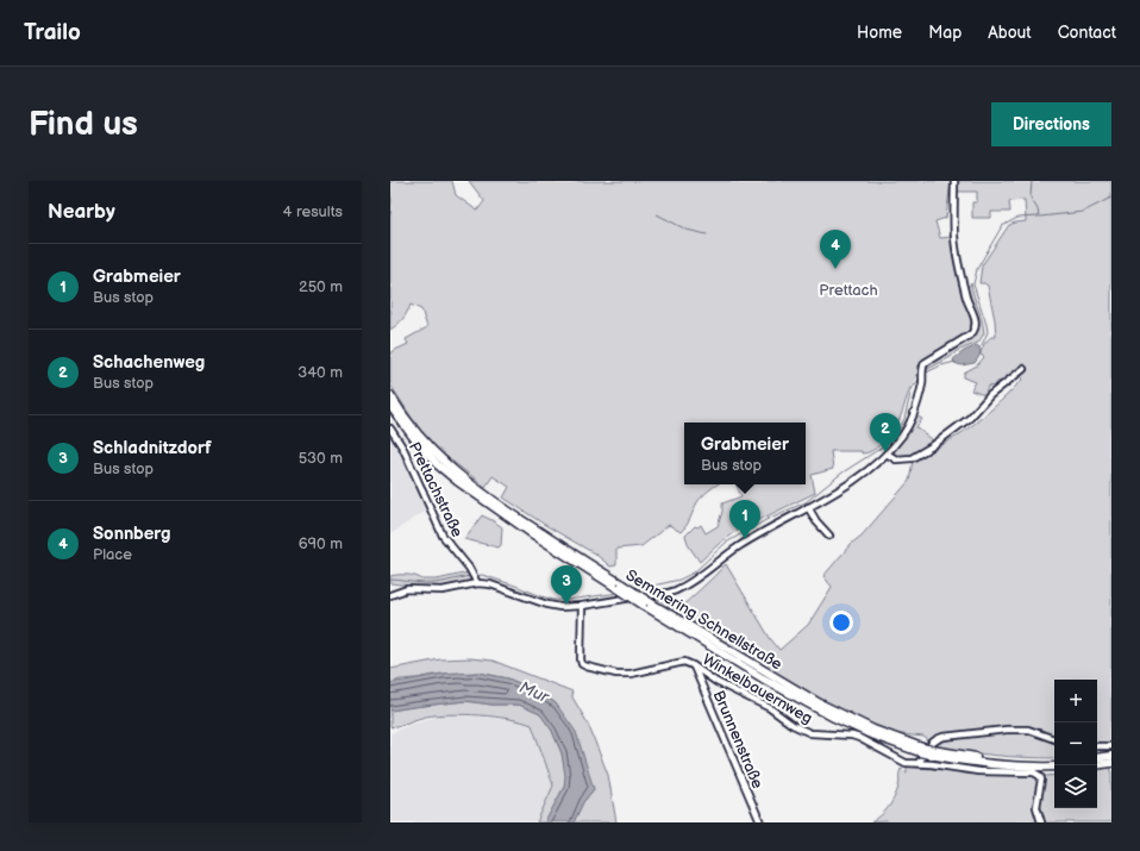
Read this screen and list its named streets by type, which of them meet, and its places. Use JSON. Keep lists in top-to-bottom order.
{
  "streets": {
    "highway": ["Semmering Schnellstraße"],
    "street": ["Prettachstraße", "Winkelbauernweg", "Brunnenstraße"]
  },
  "crossings": [
    ["Winkelbauernweg", "Brunnenstraße"]
  ],
  "water": ["Mur"],
  "parks": ["Prettach"],
  "page": {
    "header": "Trailo",
    "nav": [
      "Home",
      "Map",
      "About",
      "Contact"
    ],
    "buttons": "Directions",
    "title": "Find us",
    "heading": ["Nearby", "4 results"],
    "pins": [
      "4",
      "2",
      "1",
      "3"
    ],
    "list": [
      {
        "mark": "1",
        "name": "Grabmeier",
        "note": "Bus stop",
        "value": "250 m"
      },
      {
        "mark": "2",
        "name": "Schachenweg",
        "note": "Bus stop",
        "value": "340 m"
      },
      {
        "mark": "3",
        "name": "Schladnitzdorf",
        "note": "Bus stop",
        "value": "530 m"
      },
      {
        "mark": "4",
        "name": "Sonnberg",
        "note": "Place",
        "value": "690 m"
      }
    ],
    "popup": ["Grabmeier", "Bus stop"],
    "map_buttons": ["+", "−"]
  }
}
